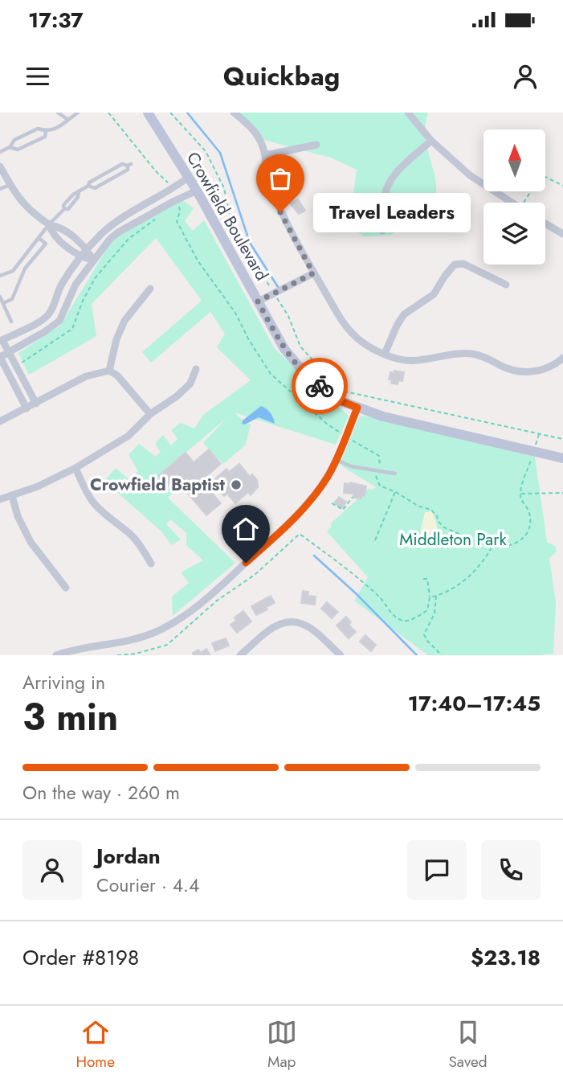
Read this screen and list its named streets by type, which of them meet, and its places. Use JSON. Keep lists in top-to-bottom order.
{
  "streets": {
    "main road": ["Crowfield Boulevard"]
  },
  "parks": ["Middleton Park"],
  "places": ["Travel Leaders", "Crowfield Baptist"],
  "north": "top",
  "page": {
    "status": "17:37",
    "header": "Quickbag",
    "bubble": "Travel Leaders",
    "heading": ["3 min", "Arriving in", "17:40–17:45"],
    "panel": [
      "Jordan",
      "Courier · 4.4",
      "Order #8198",
      "$23.18"
    ],
    "bar": "On the way · 260 m",
    "tabs": ["Home", "Map", "Saved"]
  }
}
